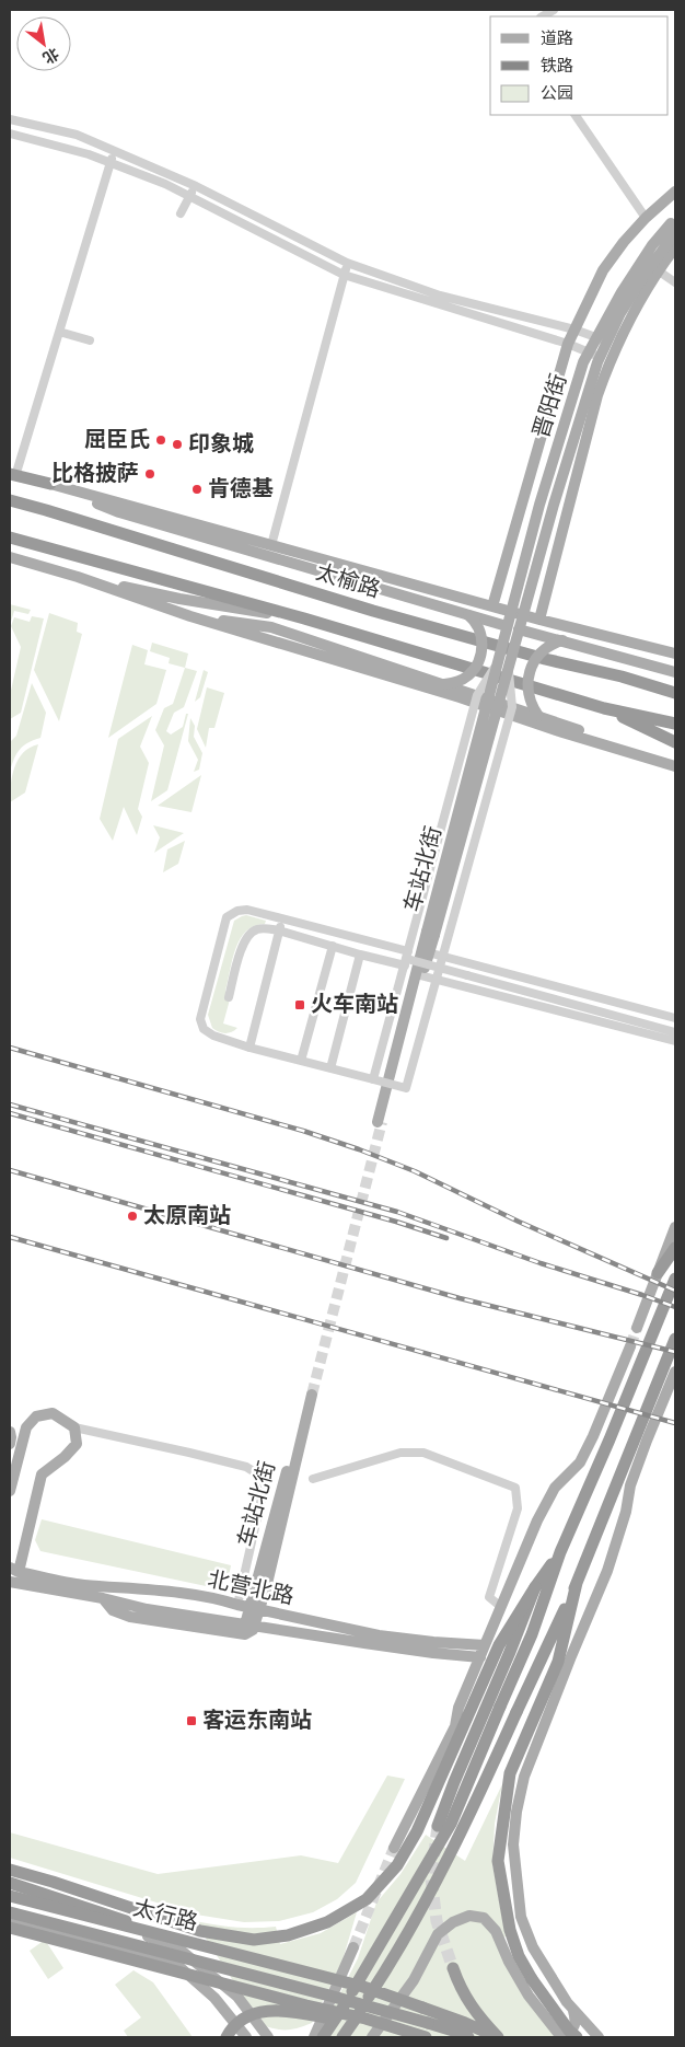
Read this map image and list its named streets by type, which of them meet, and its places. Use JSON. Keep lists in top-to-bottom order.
{
  "streets": {
    "highway": ["太榆路", "太行路"],
    "main road": ["晋阳街", "车站北街", "北营北路"]
  },
  "crossings": [
    ["晋阳街", "车站北街"],
    ["车站北街", "北营北路"]
  ],
  "places": {
    "other": [
      "屈臣氏",
      "印象城",
      "比格披萨",
      "肯德基",
      "太原南站"
    ],
    "transit": ["火车南站", "客运东南站"]
  },
  "legend": ["道路", "铁路", "公园"],
  "north": "bottom right"
}
